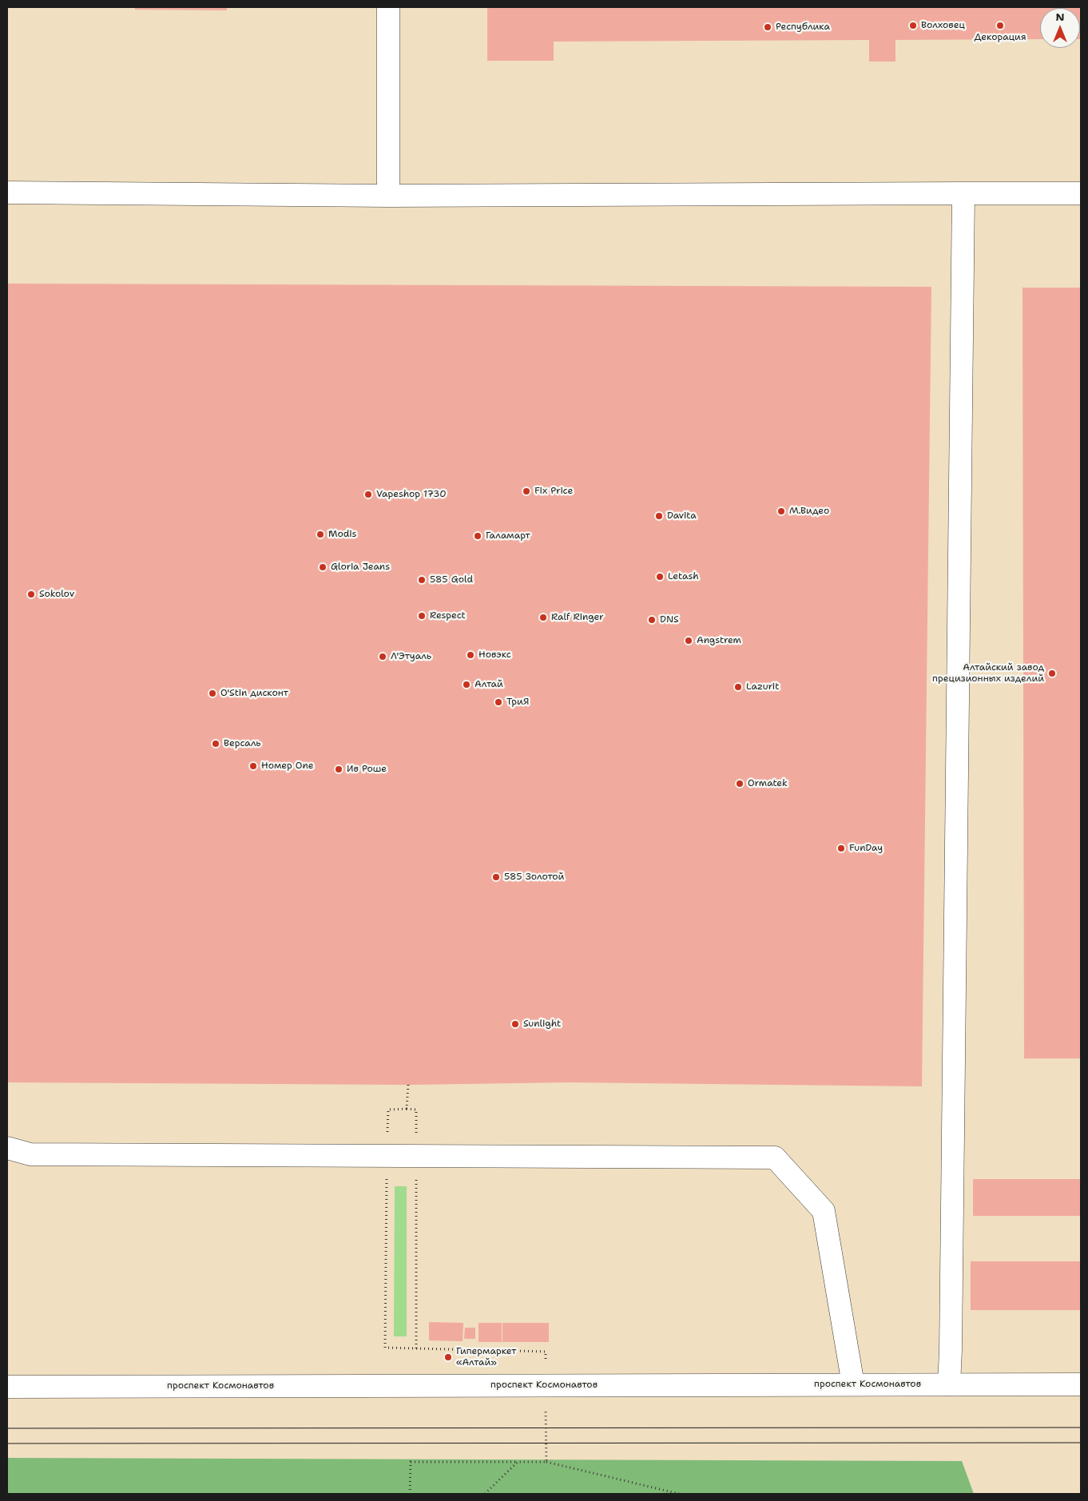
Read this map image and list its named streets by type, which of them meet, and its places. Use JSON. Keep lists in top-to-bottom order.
{
  "streets": {
    "main road": ["проспект Космонавтов"]
  },
  "places": [
    "Волховец",
    "Декорация",
    "Республика",
    "Fix Price",
    "Vapeshop 1730",
    "М.Видео",
    "Davita",
    "Modis",
    "Галамарт",
    "Gloria Jeans",
    "Letash",
    "585 Gold",
    "Sokolov",
    "Respect",
    "Ralf Ringer",
    "DNS",
    "Angstrem",
    "Новэкс",
    "Л'Этуаль",
    "Алтайский завод прецизионных изделий",
    "Алтай",
    "Lazurit",
    "O'Stin дисконт",
    "ТриЯ",
    "Версаль",
    "Номер One",
    "Ив Роше",
    "Ormatek",
    "FunDay",
    "585 Золотой",
    "Sunlight",
    "Гипермаркет «Алтай»"
  ],
  "north": "top"
}
